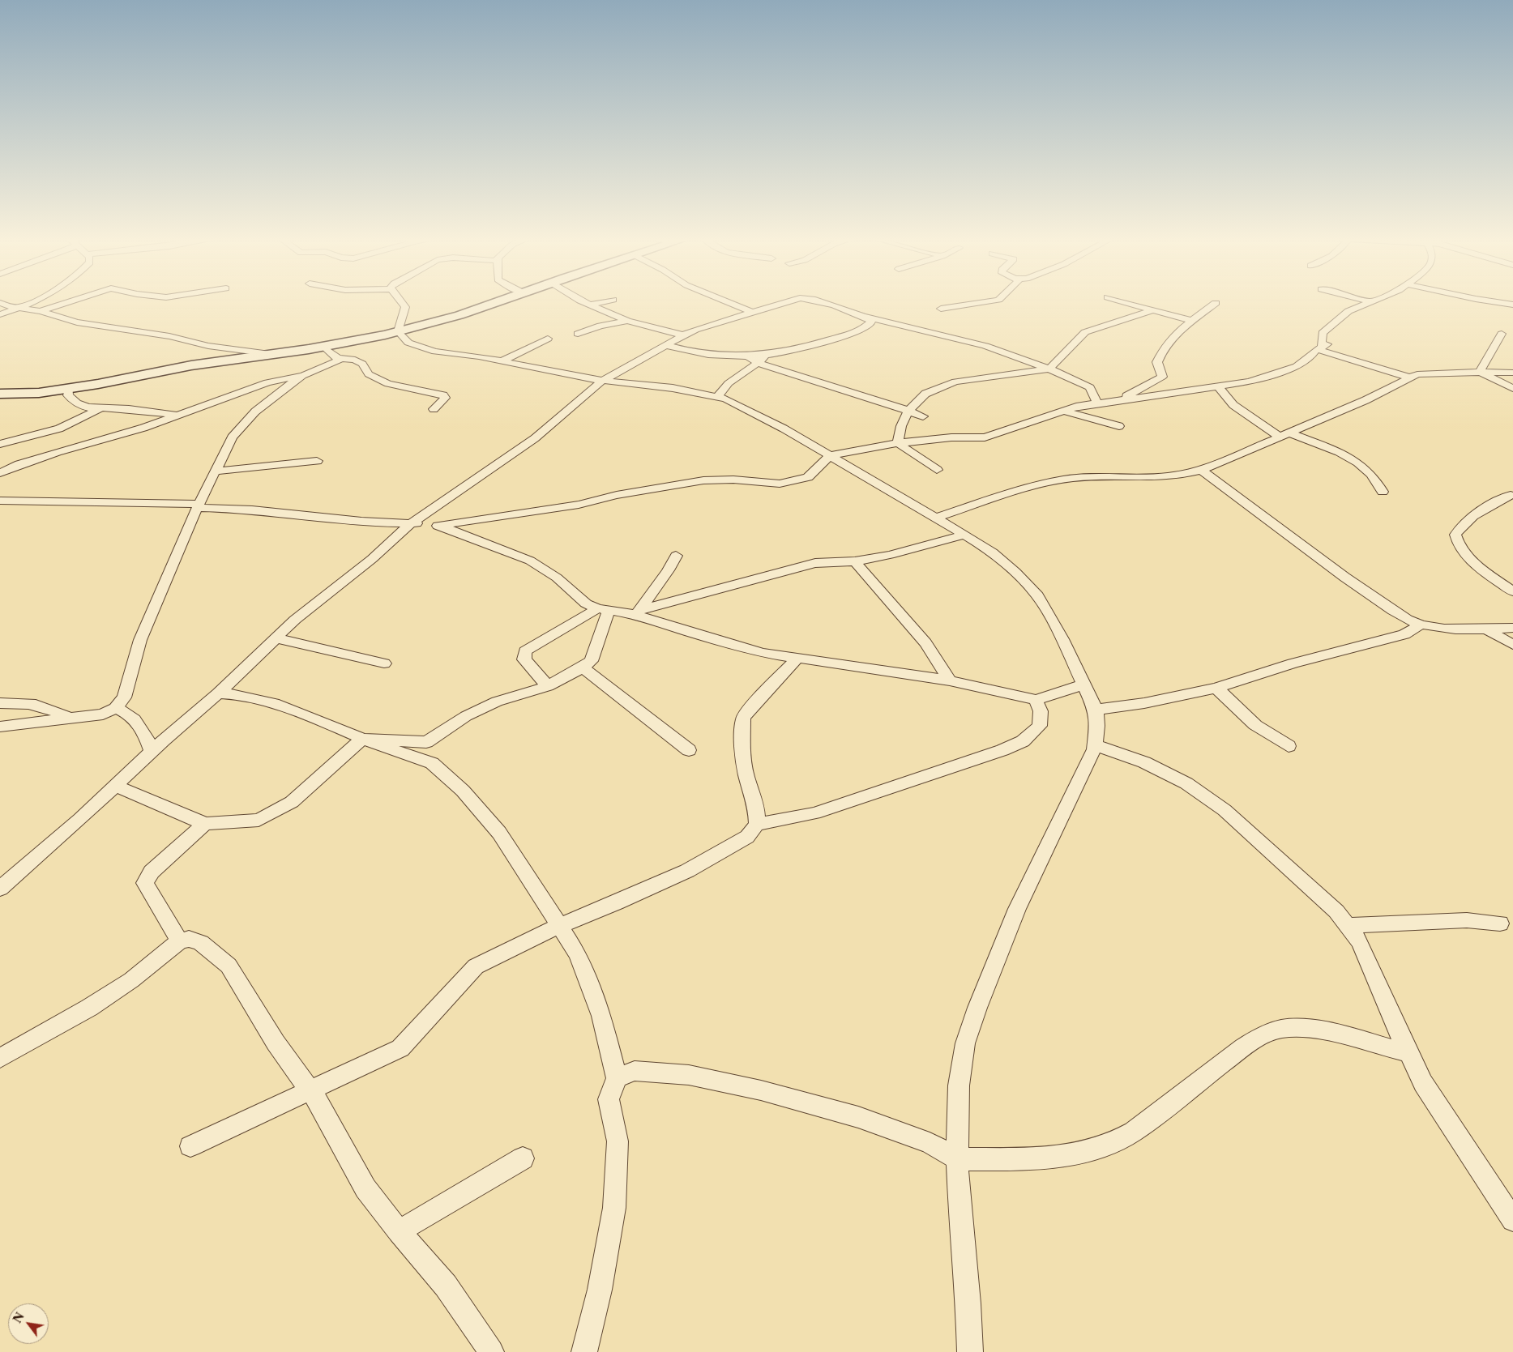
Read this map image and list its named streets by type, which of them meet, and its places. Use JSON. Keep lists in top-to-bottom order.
{
  "north": "top left"
}
